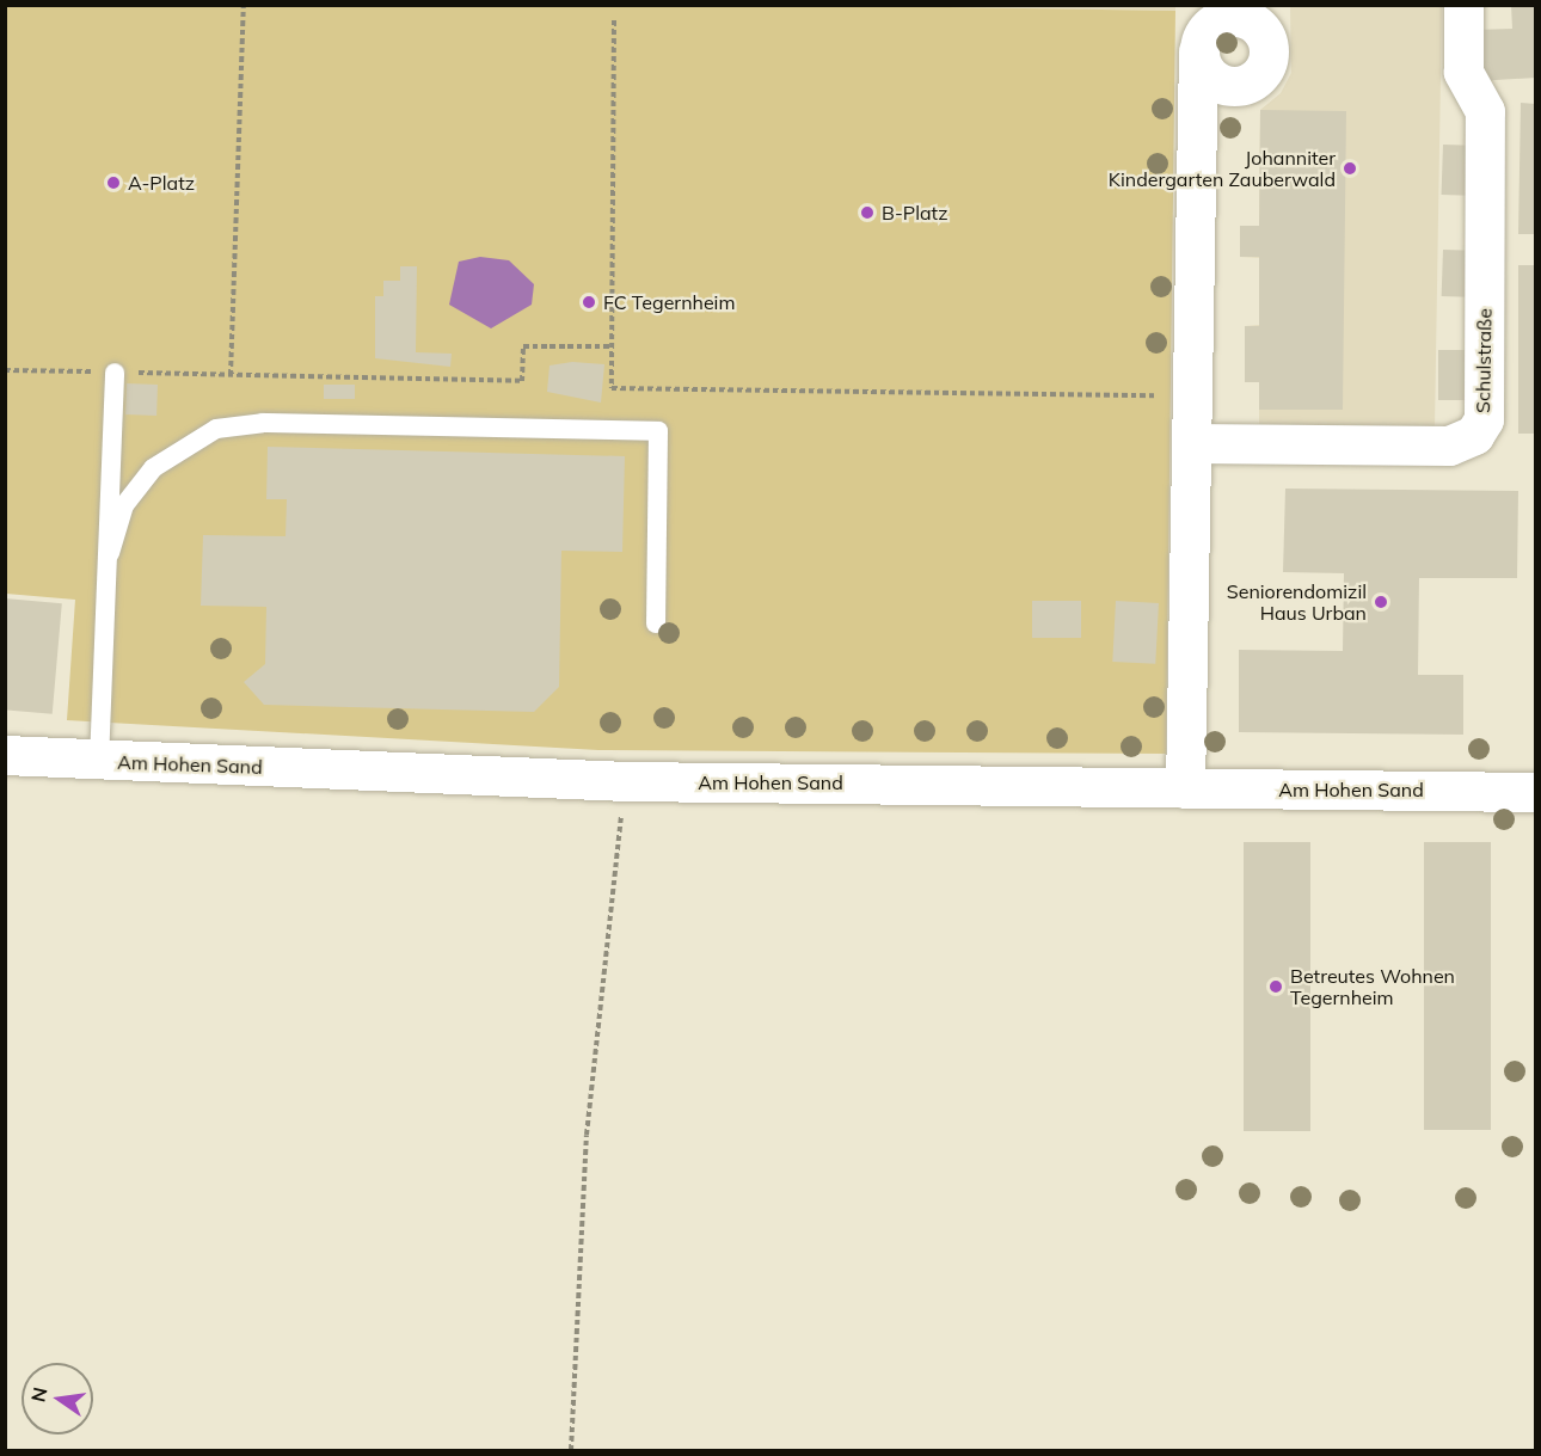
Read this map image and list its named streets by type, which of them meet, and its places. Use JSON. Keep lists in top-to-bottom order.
{
  "streets": {
    "street": ["Schulstraße", "Am Hohen Sand"]
  },
  "places": [
    "Johanniter Kindergarten Zauberwald",
    "A-Platz",
    "B-Platz",
    "FC Tegernheim",
    "Seniorendomizil Haus Urban",
    "Betreutes Wohnen Tegernheim"
  ],
  "north": "left"
}
